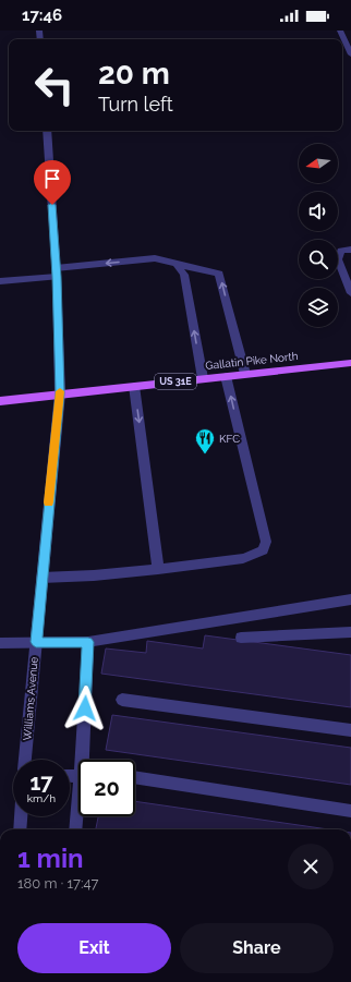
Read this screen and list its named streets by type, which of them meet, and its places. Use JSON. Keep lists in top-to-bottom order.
{
  "streets": {
    "main road": ["Gallatin Pike North", "US 31E"],
    "street": ["Williams Avenue"]
  },
  "crossings": [
    ["Gallatin Pike North", "Williams Avenue"]
  ],
  "places": {
    "restaurant": ["KFC"]
  },
  "north": "left",
  "page": {
    "status": "17:46",
    "turn": ["20 m", "Turn left"],
    "speed": "17 km/h",
    "limit": "20",
    "heading": ["1 min", "180 m · 17:47"],
    "buttons": ["Exit", "Share"]
  }
}
